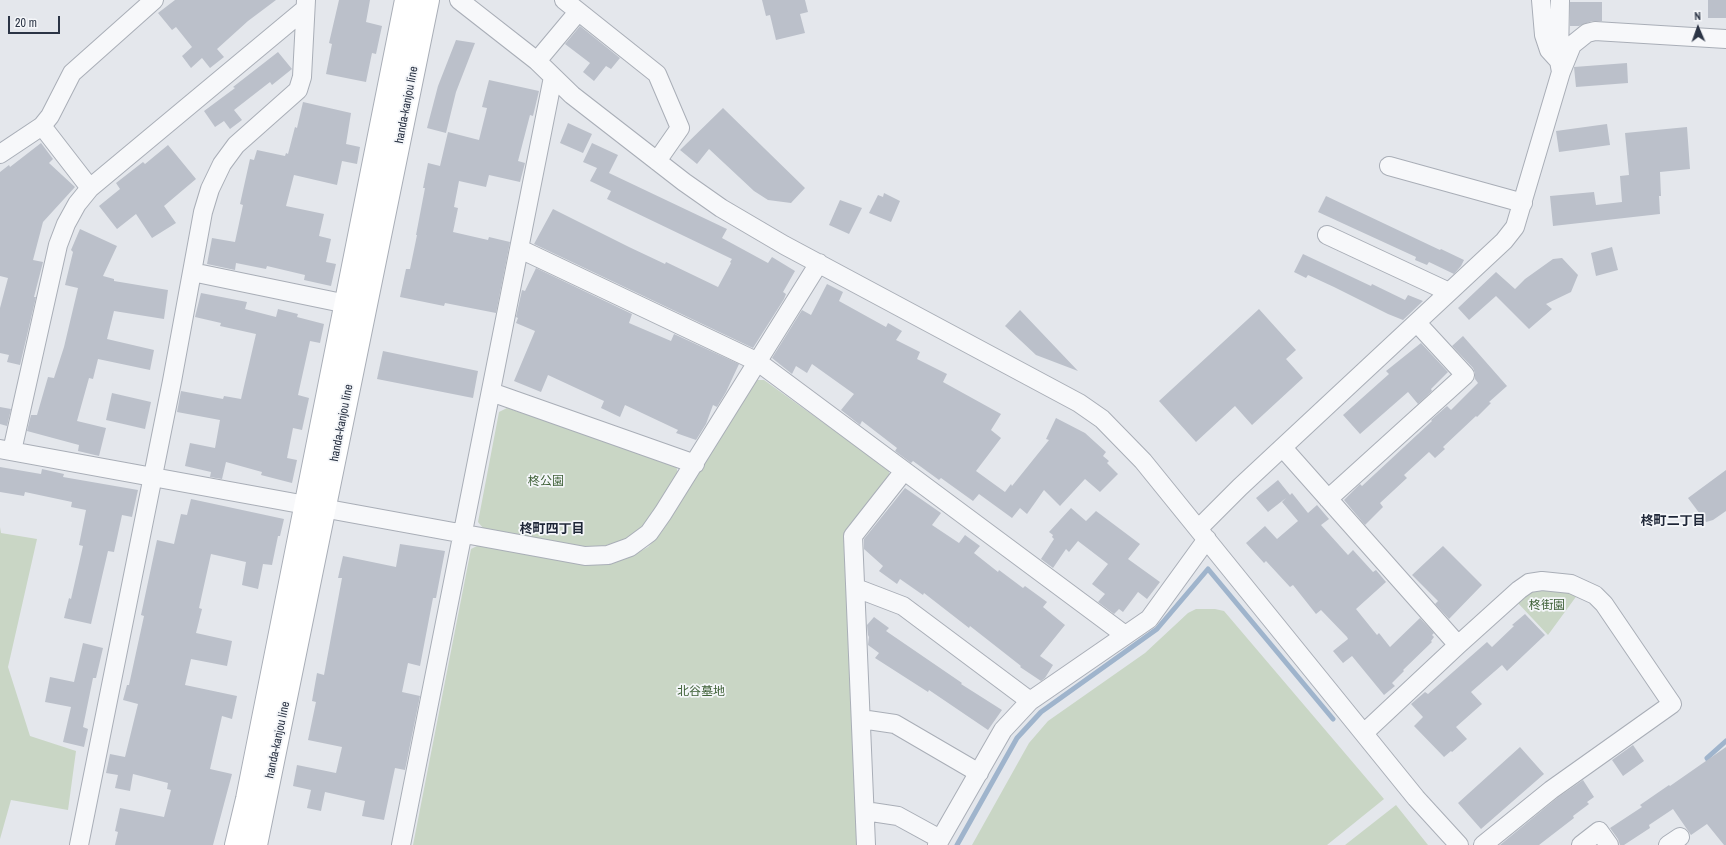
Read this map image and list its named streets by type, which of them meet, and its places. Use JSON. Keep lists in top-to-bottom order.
{
  "streets": {
    "main road": ["handa-kanjou line"]
  },
  "districts": ["柊町二丁目", "柊町四丁目"],
  "parks": ["柊公園", "柊街園", "北谷墓地"],
  "scale_bar": "20 m",
  "north": "top"
}
